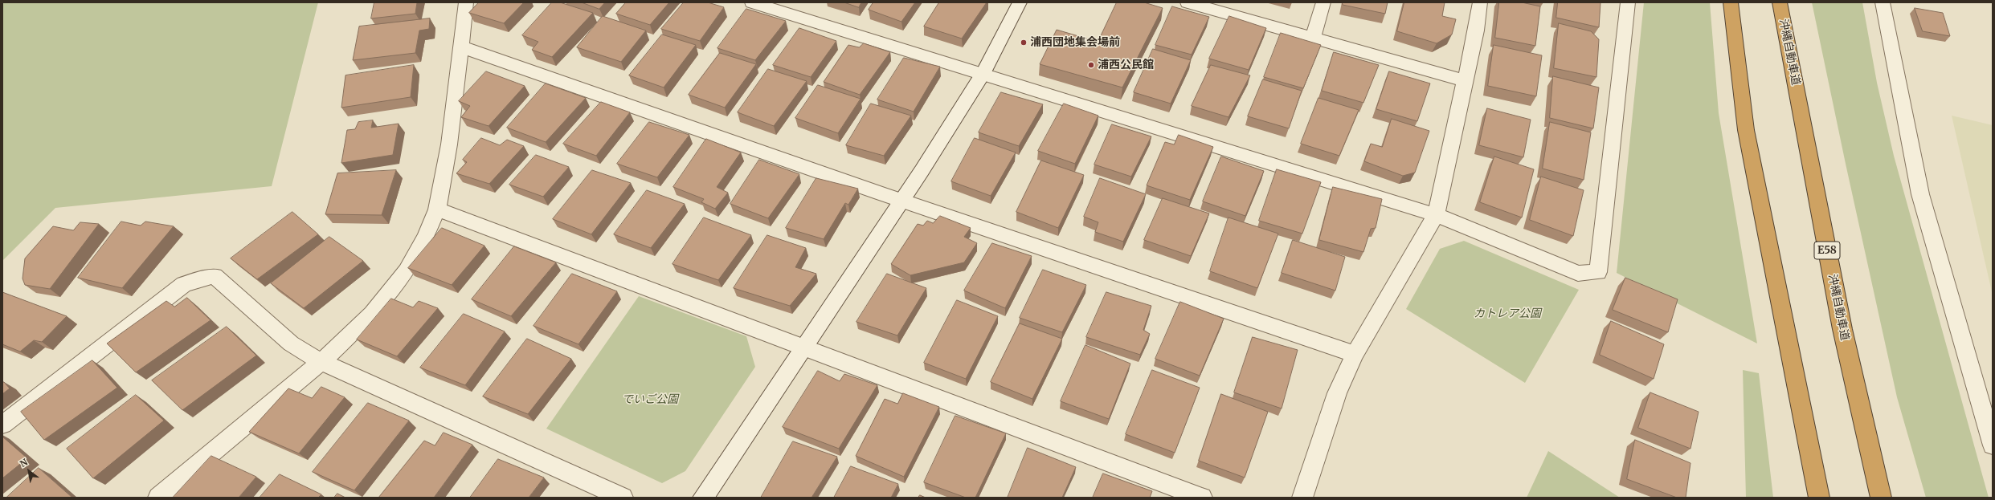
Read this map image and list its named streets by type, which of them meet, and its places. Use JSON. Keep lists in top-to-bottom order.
{
  "streets": {
    "highway": ["沖縄自動車道", "E58"]
  },
  "parks": ["カトレア公園", "でいご公園"],
  "places": ["浦西団地集会場前", "浦西公民館"],
  "north": "top left"
}
